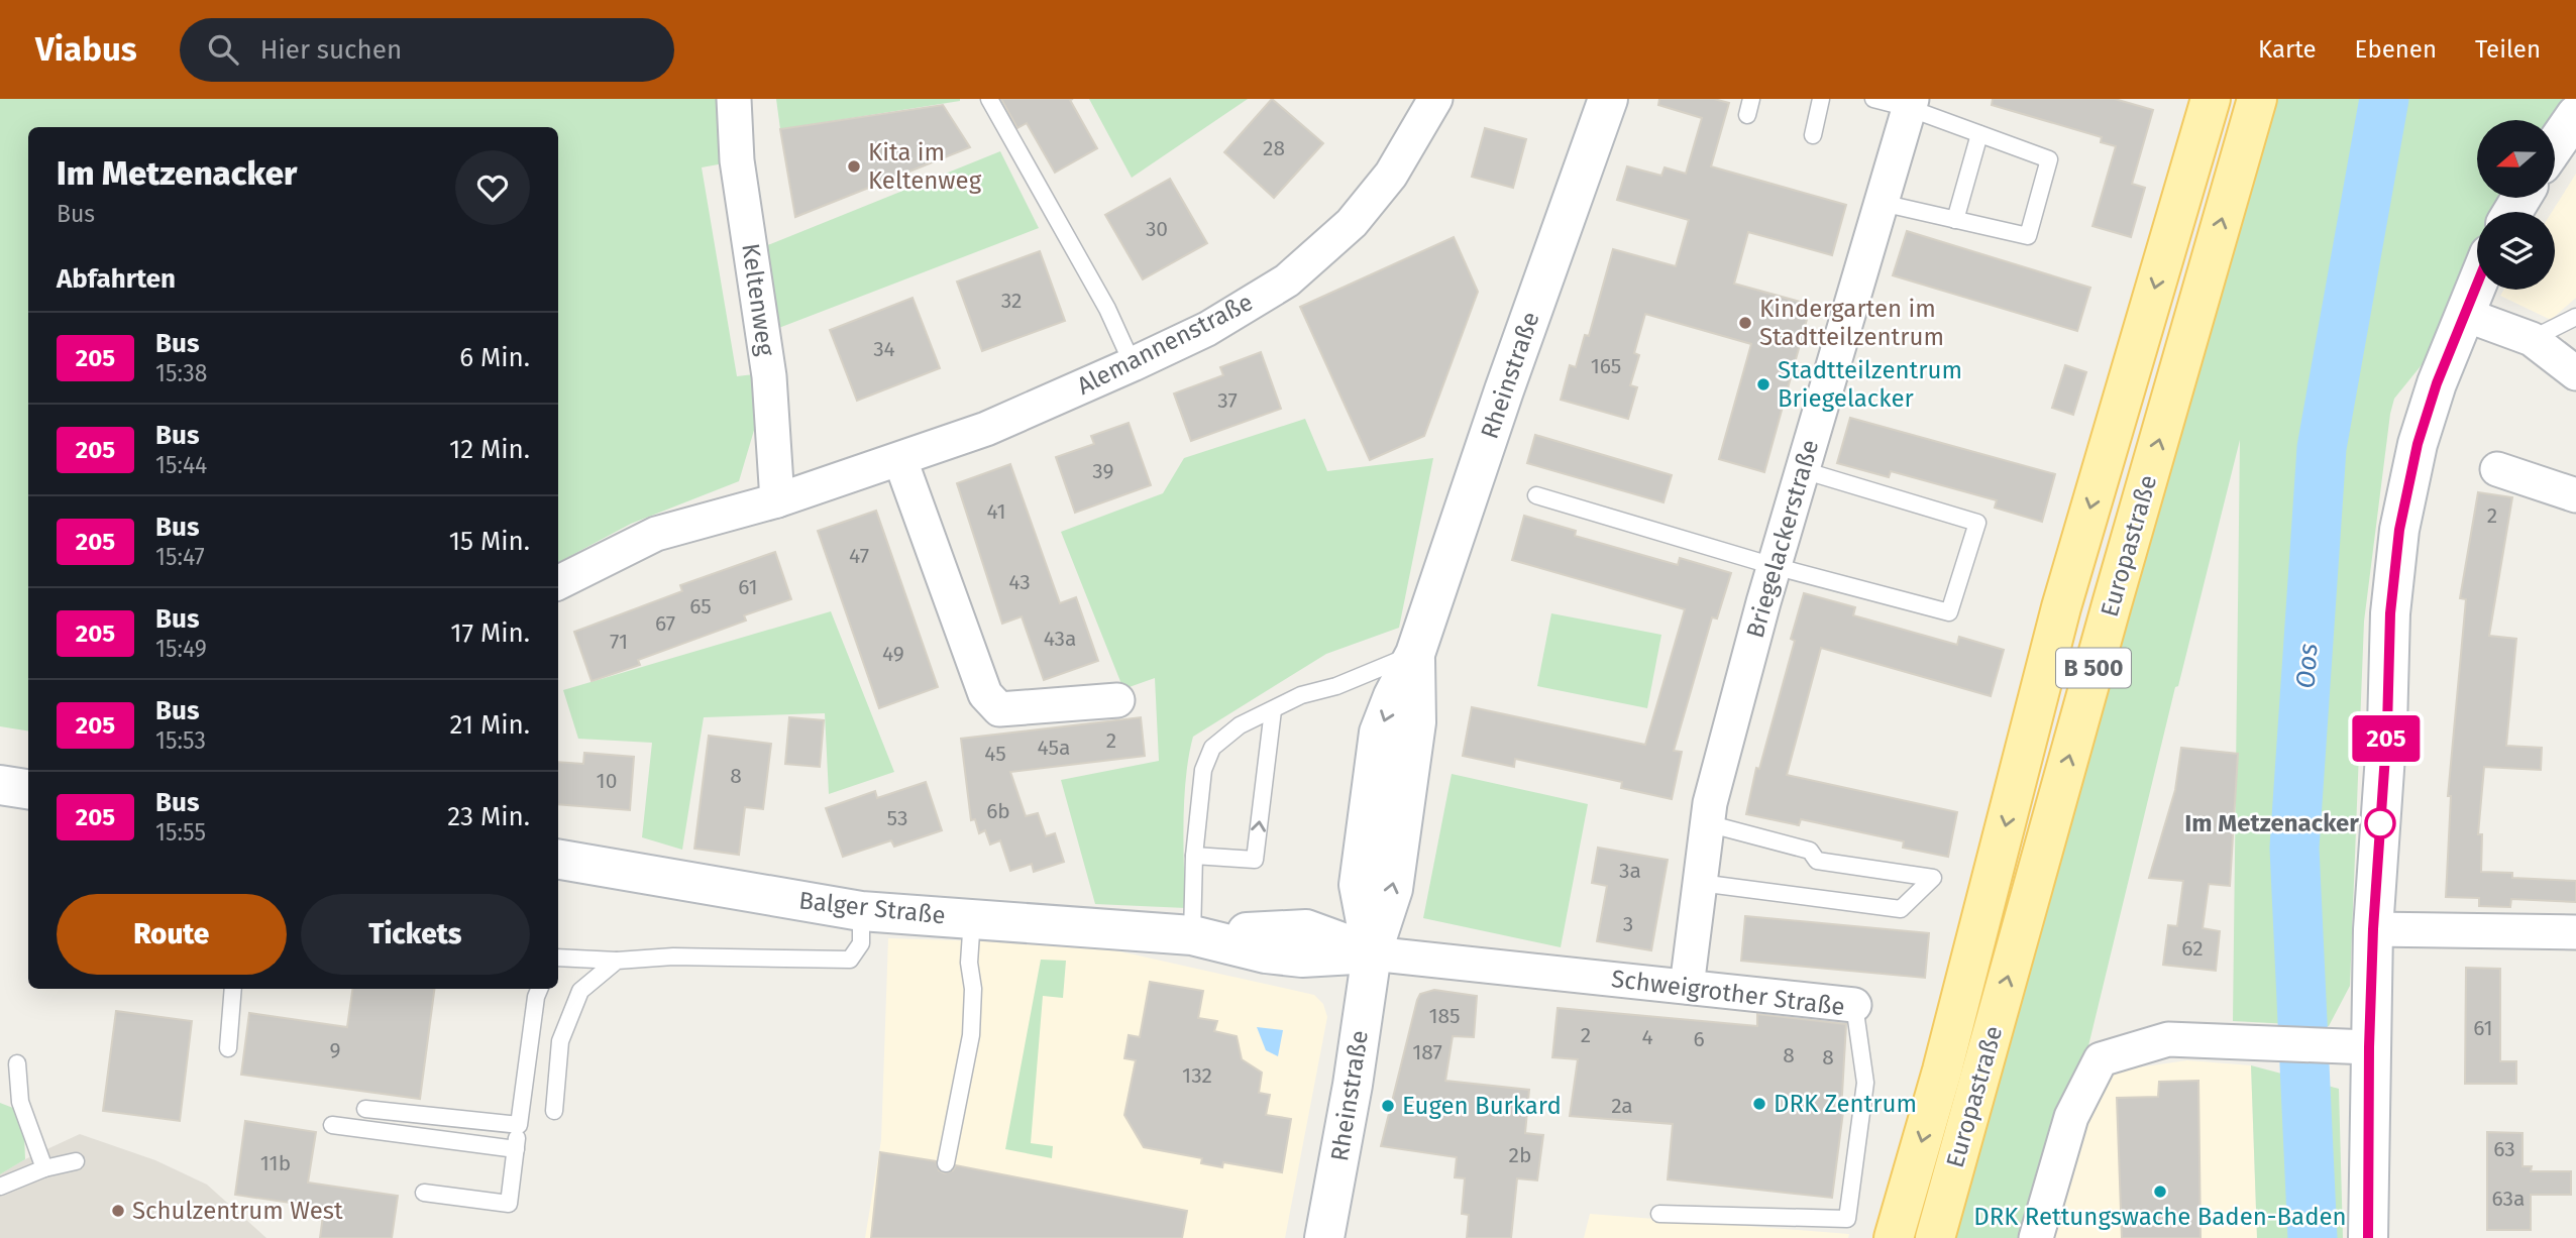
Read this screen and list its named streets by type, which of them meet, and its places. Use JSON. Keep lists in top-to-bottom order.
{
  "streets": {
    "main road": ["Europastraße", "B 500"],
    "street": [
      "Keltenweg",
      "Alemannenstraße",
      "Rheinstraße",
      "Briegelackerstraße",
      "Balger Straße",
      "Schweigrother Straße"
    ]
  },
  "crossings": [
    ["Keltenweg", "Alemannenstraße"],
    ["Rheinstraße", "Balger Straße"],
    ["Rheinstraße", "Schweigrother Straße"],
    ["Briegelackerstraße", "Schweigrother Straße"],
    ["Balger Straße", "Schweigrother Straße"]
  ],
  "water": ["Oos"],
  "places": [
    "Kita im Keltenweg",
    "Kindergarten im Stadtteilzentrum",
    "Stadtteilzentrum Briegelacker",
    "Im Metzenacker",
    "DRK Zentrum",
    "Eugen Burkard",
    "DRK Rettungswache Baden-Baden",
    "Schulzentrum West"
  ],
  "lines": ["bus line 205"],
  "house_numbers": [
    "28",
    "30",
    "32",
    "34",
    "165",
    "37",
    "39",
    "41",
    "2",
    "47",
    "43",
    "61",
    "65",
    "67",
    "43a",
    "71",
    "49",
    "2",
    "45a",
    "45",
    "8",
    "10",
    "6b",
    "53",
    "3a",
    "3",
    "62",
    "185",
    "61",
    "2",
    "4",
    "6",
    "9",
    "187",
    "8",
    "8",
    "132",
    "2a",
    "63",
    "2b",
    "11b",
    "63a"
  ],
  "north": "left",
  "page": {
    "header": "Viabus",
    "search": "Hier suchen",
    "nav": ["Karte", "Ebenen", "Teilen"],
    "on_map": "205",
    "heading": [
      ["Im Metzenacker", "Bus"],
      "Abfahrten"
    ],
    "list": [
      {
        "mark": "205",
        "name": "Bus",
        "note": "15:38",
        "value": "6 Min."
      },
      {
        "mark": "205",
        "name": "Bus",
        "note": "15:44",
        "value": "12 Min."
      },
      {
        "mark": "205",
        "name": "Bus",
        "note": "15:47",
        "value": "15 Min."
      },
      {
        "mark": "205",
        "name": "Bus",
        "note": "15:49",
        "value": "17 Min."
      },
      {
        "mark": "205",
        "name": "Bus",
        "note": "15:53",
        "value": "21 Min."
      },
      {
        "mark": "205",
        "name": "Bus",
        "note": "15:55",
        "value": "23 Min."
      }
    ],
    "buttons": ["Route", "Tickets"]
  }
}
